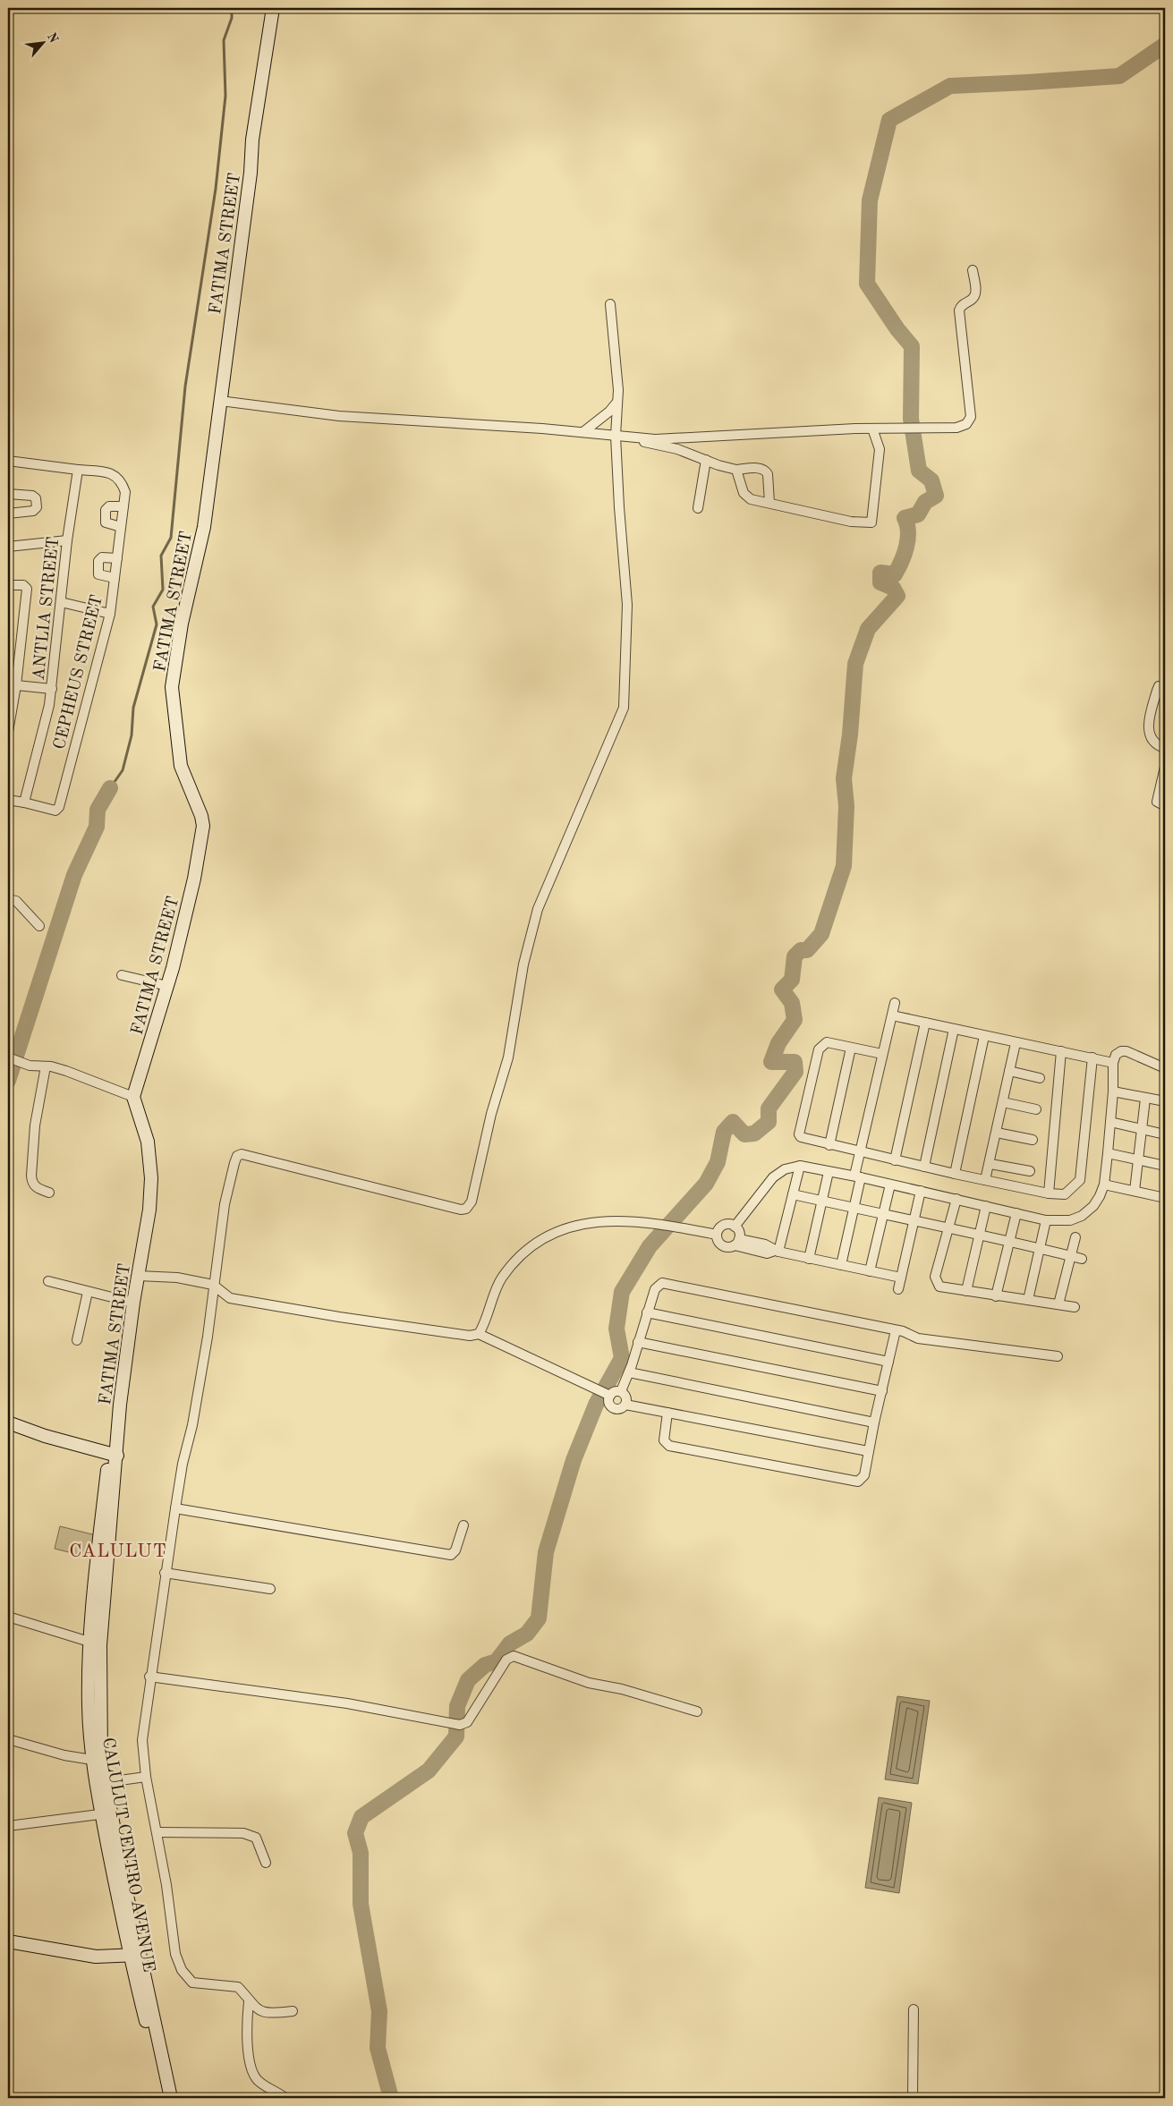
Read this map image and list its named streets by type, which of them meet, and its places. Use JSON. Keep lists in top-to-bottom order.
{
  "streets": {
    "street": [
      "FATIMA STREET",
      "ANTLIA STREET",
      "CEPHEUS STREET",
      "CALULUT CENTRO AVENUE"
    ]
  },
  "crossings": [
    ["FATIMA STREET", "CALULUT CENTRO AVENUE"],
    ["ANTLIA STREET", "CEPHEUS STREET"]
  ],
  "districts": ["CALULUT"],
  "north": "top right"
}
